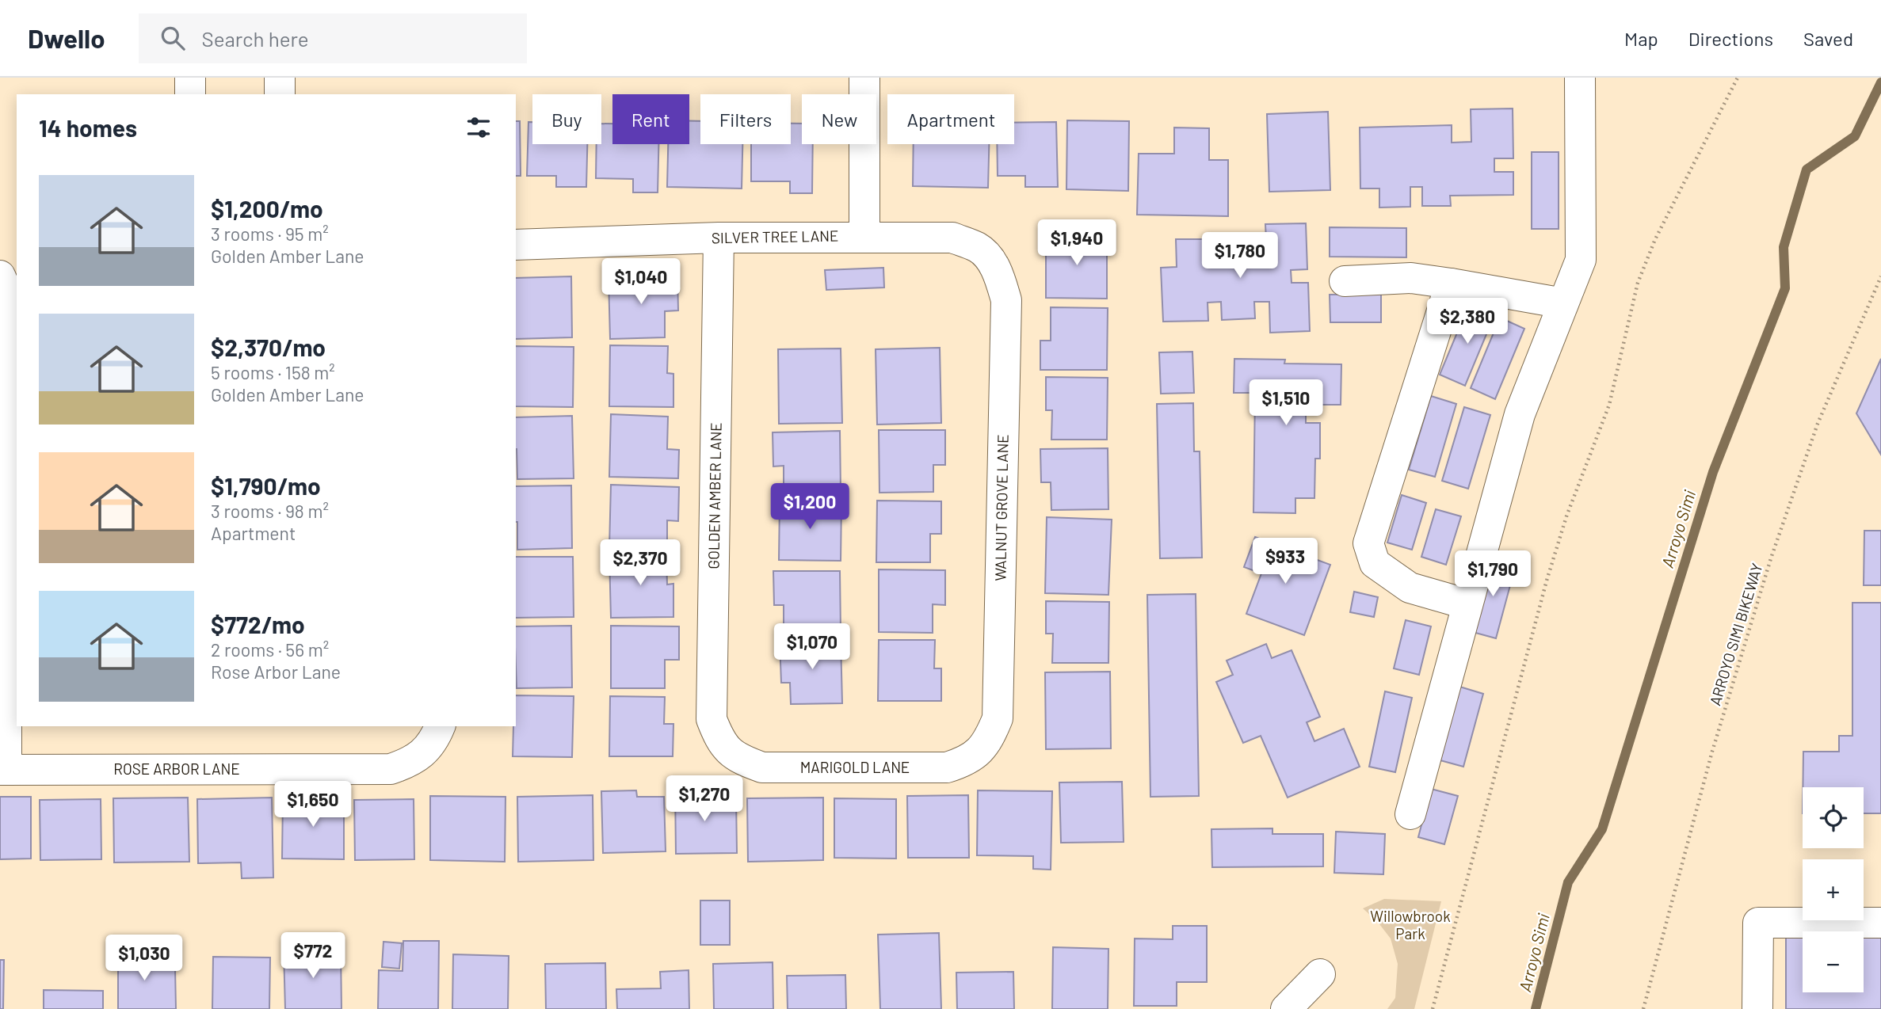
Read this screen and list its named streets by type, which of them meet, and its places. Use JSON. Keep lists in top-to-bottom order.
{
  "streets": {
    "street": [
      "SILVER TREE LANE",
      "GOLDEN AMBER LANE",
      "WALNUT GROVE LANE",
      "MARIGOLD LANE",
      "ROSE ARBOR LANE"
    ],
    "path": ["ARROYO SIMI BIKEWAY"]
  },
  "crossings": [
    ["SILVER TREE LANE", "GOLDEN AMBER LANE"],
    ["SILVER TREE LANE", "WALNUT GROVE LANE"],
    ["GOLDEN AMBER LANE", "MARIGOLD LANE"],
    ["WALNUT GROVE LANE", "MARIGOLD LANE"]
  ],
  "water": ["Arroyo Simi"],
  "parks": ["Willowbrook Park"],
  "page": {
    "header": "Dwello",
    "search": "Search here",
    "nav": ["Map", "Directions", "Saved"],
    "chip": [
      "Buy",
      "Rent",
      "Filters",
      "New",
      "Apartment"
    ],
    "heading": "14 homes",
    "list": [
      {
        "name": "$1,200/mo",
        "note": "3 rooms · 95 m² · Golden Amber Lane"
      },
      {
        "name": "$2,370/mo",
        "note": "5 rooms · 158 m² · Golden Amber Lane"
      },
      {
        "name": "$1,790/mo",
        "note": "3 rooms · 98 m² · Apartment"
      },
      {
        "name": "$772/mo",
        "note": "2 rooms · 56 m² · Rose Arbor Lane"
      }
    ],
    "price": [
      "$1,940",
      "$1,780",
      "$1,040",
      "$2,380",
      "$1,510",
      "$1,200",
      "$933",
      "$2,370",
      "$1,790",
      "$1,070",
      "$1,270",
      "$1,650",
      "$772",
      "$1,030"
    ],
    "map_buttons": ["+", "−"]
  }
}
